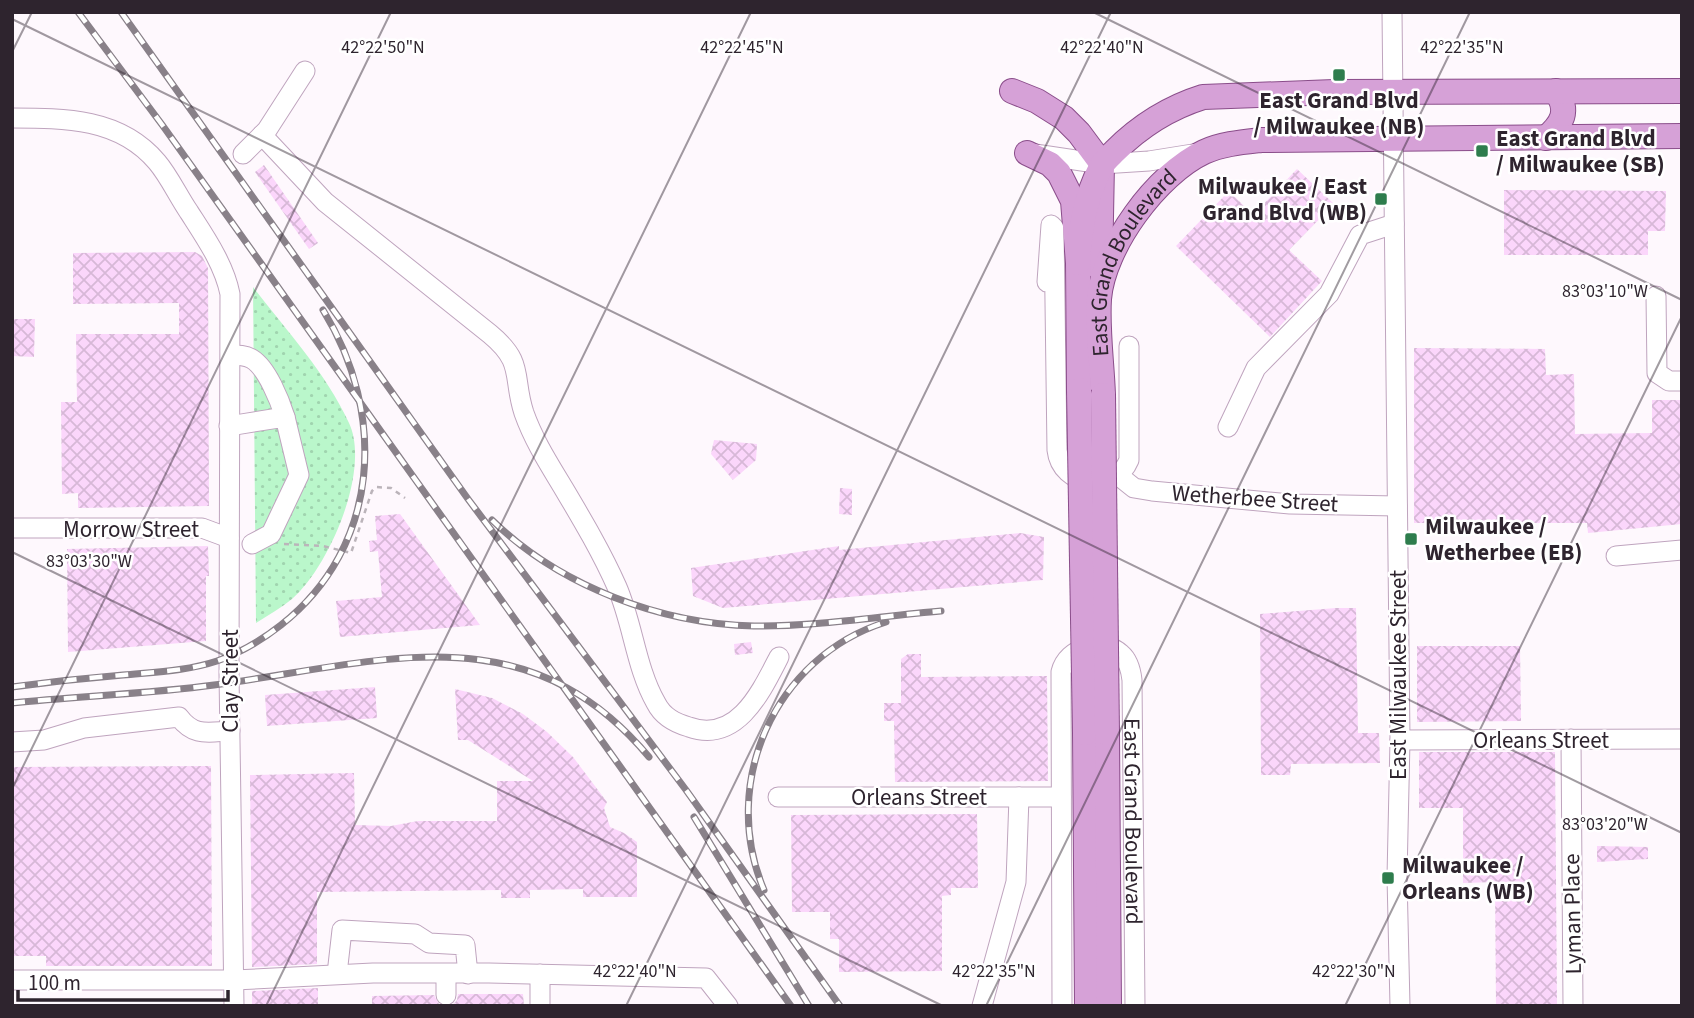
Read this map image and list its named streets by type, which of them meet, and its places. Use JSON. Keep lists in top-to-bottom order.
{
  "streets": {
    "main road": ["East Grand Boulevard"],
    "street": [
      "Wetherbee Street",
      "Morrow Street",
      "East Milwaukee Street",
      "Clay Street",
      "Orleans Street",
      "Lyman Place"
    ]
  },
  "crossings": [
    ["East Grand Boulevard", "Wetherbee Street"],
    ["East Grand Boulevard", "East Milwaukee Street"],
    ["East Grand Boulevard", "Orleans Street"],
    ["Wetherbee Street", "East Milwaukee Street"],
    ["Morrow Street", "Clay Street"],
    ["East Milwaukee Street", "Orleans Street"],
    ["Orleans Street", "Lyman Place"]
  ],
  "places": {
    "transit": [
      "East Grand Blvd / Milwaukee (NB)",
      "East Grand Blvd / Milwaukee (SB)",
      "Milwaukee / East Grand Blvd (WB)",
      "Milwaukee / Wetherbee (EB)",
      "Milwaukee / Orleans (WB)"
    ]
  },
  "scale_bar": "100 m",
  "coordinates": [
    "42°22'40\"N",
    "42°22'50\"N",
    "42°22'45\"N",
    "42°22'35\"N",
    "83°03'10\"W",
    "83°03'30\"W",
    "83°03'20\"W",
    "42°22'30\"N"
  ]
}
